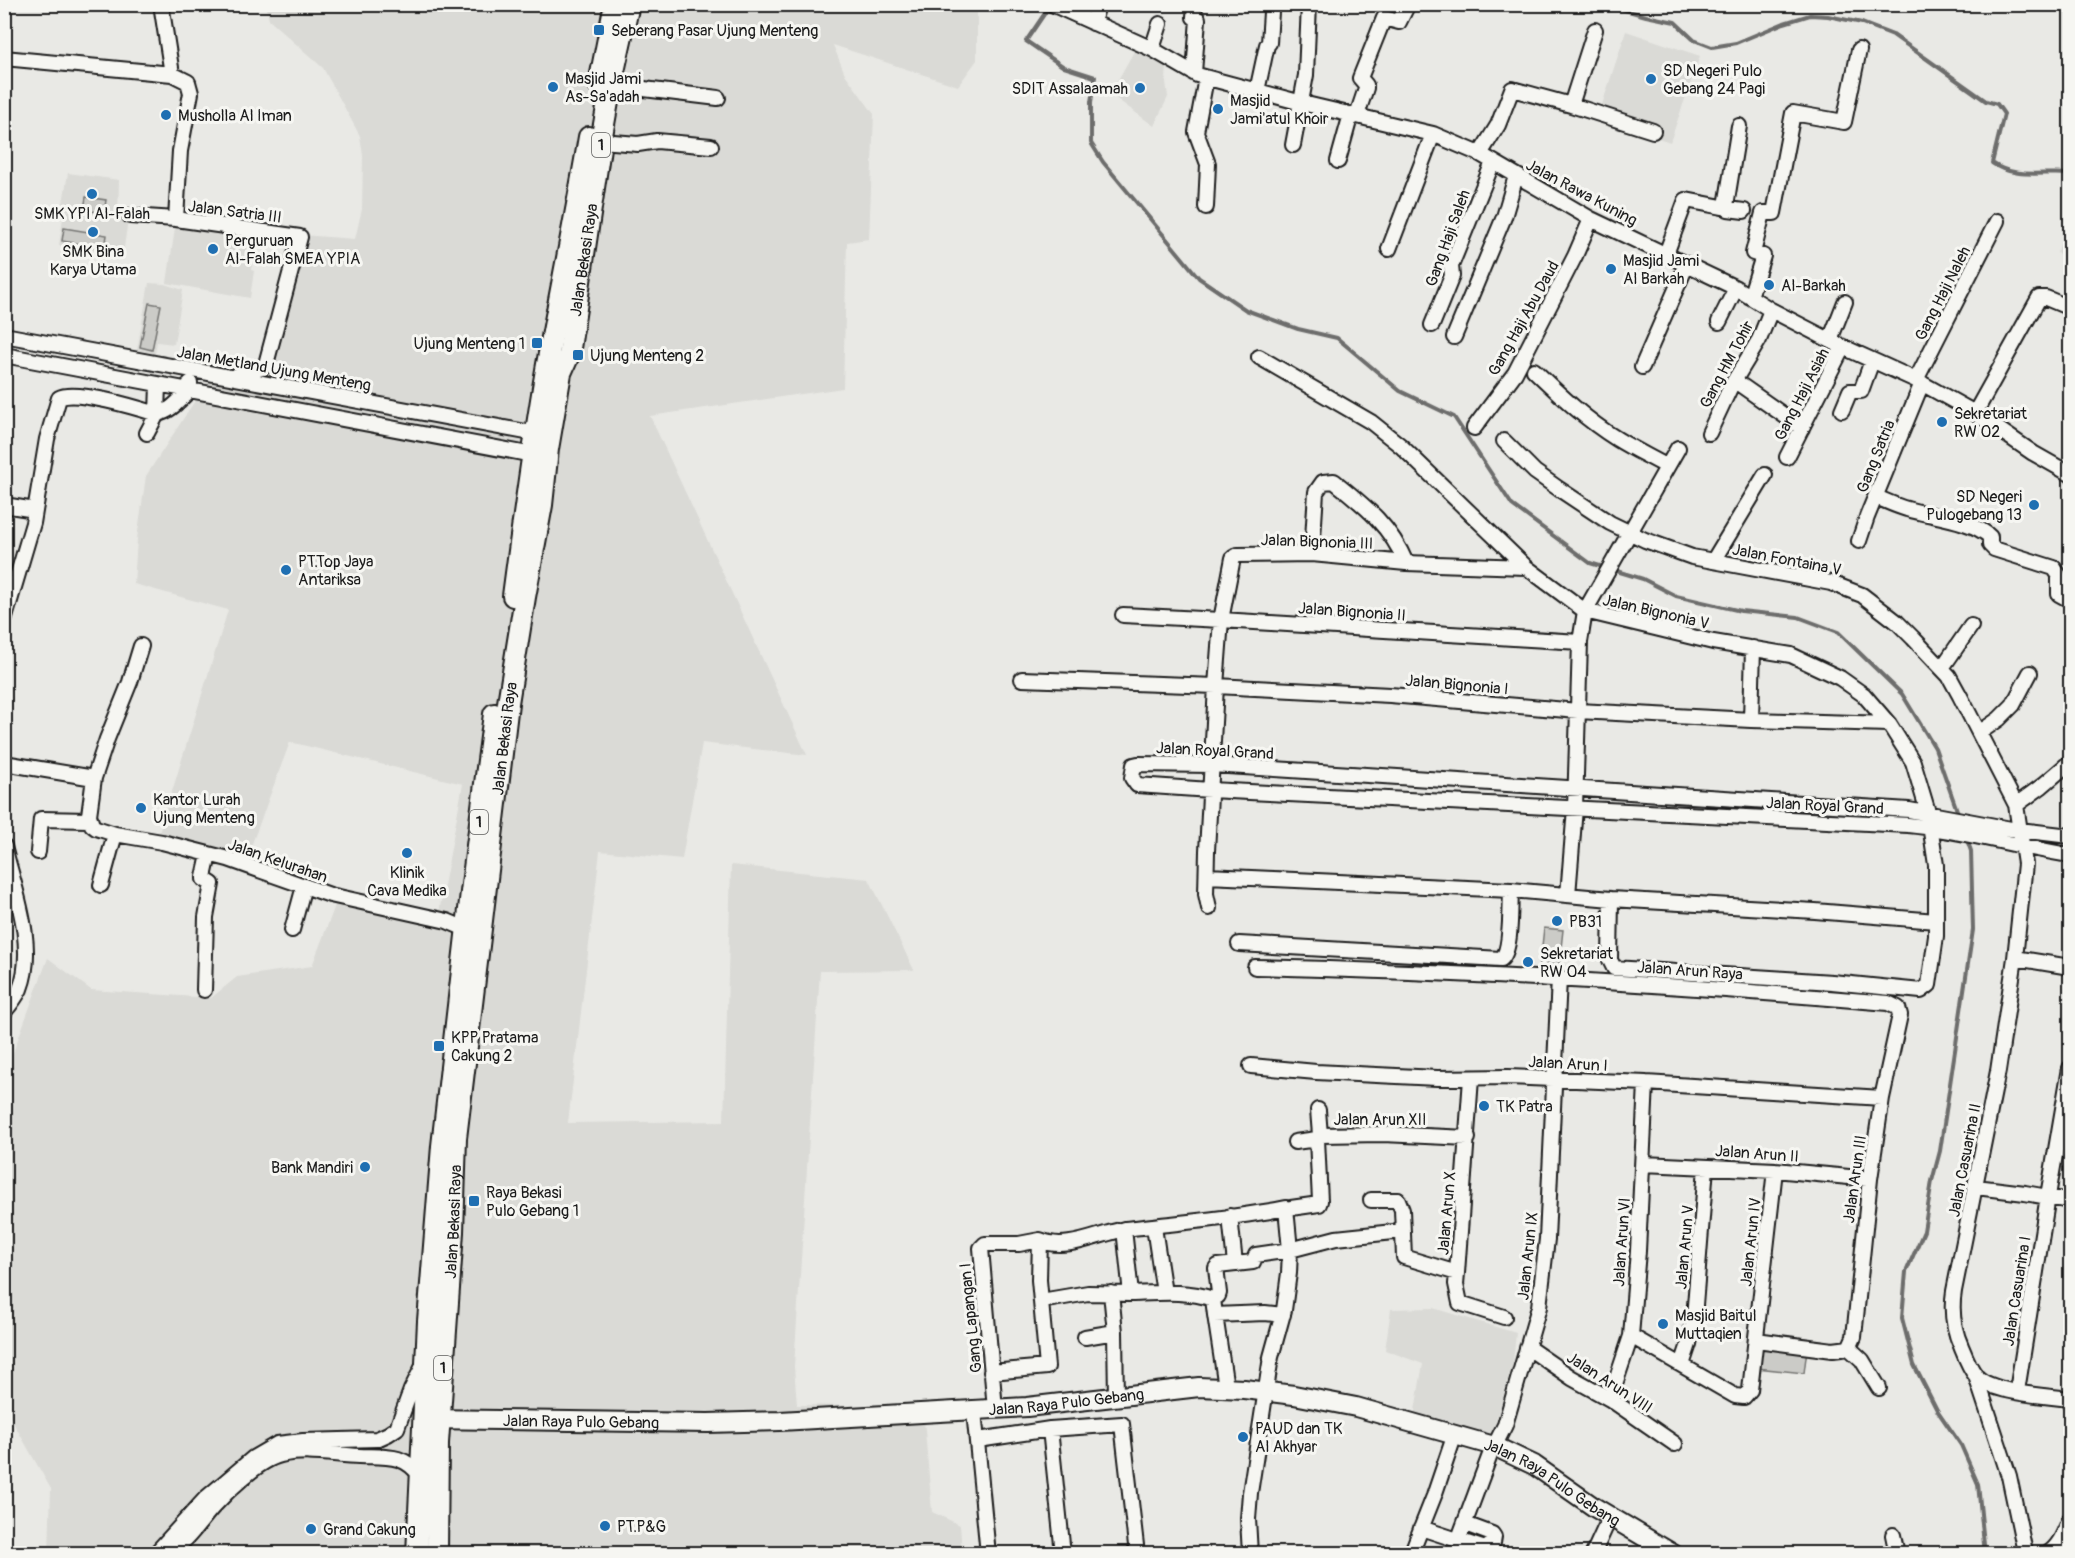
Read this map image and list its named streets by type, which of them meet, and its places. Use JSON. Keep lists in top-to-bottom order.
{
  "streets": {
    "highway": ["1", "Jalan Bekasi Raya"],
    "main road": ["Jalan Raya Pulo Gebang"],
    "street": [
      "Jalan Rawa Kuning",
      "Jalan Satria III",
      "Gang Haji Saleh",
      "Gang Haji Naleh",
      "Gang Haji Abu Daud",
      "Gang HM Tohir",
      "Jalan Metland Ujung Menteng",
      "Gang Haji Asiah",
      "Gang Satria",
      "Jalan Bignonia III",
      "Jalan Fontaina V",
      "Jalan Bignonia II",
      "Jalan Bignonia V",
      "Jalan Bignonia I",
      "Jalan Royal Grand",
      "Jalan Kelurahan",
      "Jalan Arun Raya",
      "Jalan Arun I",
      "Jalan Arun XII",
      "Jalan Arun II",
      "Jalan Casuarina II",
      "Jalan Arun III",
      "Jalan Arun X",
      "Jalan Arun VI",
      "Jalan Arun IV",
      "Jalan Arun V",
      "Jalan Arun IX",
      "Jalan Casuarina I",
      "Gang Lapangan I",
      "Jalan Arun VIII"
    ]
  },
  "crossings": [
    ["Jalan Rawa Kuning", "Gang Haji Saleh"],
    ["Jalan Rawa Kuning", "Gang Haji Naleh"],
    ["Jalan Rawa Kuning", "Gang Haji Abu Daud"],
    ["Jalan Rawa Kuning", "Gang HM Tohir"],
    ["Jalan Rawa Kuning", "Gang Haji Asiah"],
    ["Jalan Rawa Kuning", "Gang Satria"],
    ["Jalan Satria III", "Jalan Metland Ujung Menteng"],
    ["Jalan Bekasi Raya", "Jalan Metland Ujung Menteng"],
    ["Jalan Bekasi Raya", "Jalan Kelurahan"],
    ["Jalan Bekasi Raya", "Jalan Raya Pulo Gebang"],
    ["Gang Haji Naleh", "Gang Satria"],
    ["Jalan Bignonia III", "Jalan Bignonia II"],
    ["Jalan Bignonia III", "Jalan Bignonia V"],
    ["Jalan Bignonia III", "Jalan Bignonia I"],
    ["Jalan Bignonia III", "Jalan Royal Grand"],
    ["Jalan Fontaina V", "Jalan Royal Grand"],
    ["Jalan Fontaina V", "Jalan Casuarina II"],
    ["Jalan Bignonia V", "Jalan Bignonia I"],
    ["Jalan Bignonia V", "Jalan Royal Grand"],
    ["Jalan Royal Grand", "Jalan Casuarina II"],
    ["Jalan Arun Raya", "Jalan Arun III"],
    ["Jalan Arun Raya", "Jalan Arun IX"],
    ["Jalan Arun I", "Jalan Arun III"],
    ["Jalan Arun I", "Jalan Arun X"],
    ["Jalan Arun I", "Jalan Arun VI"],
    ["Jalan Arun I", "Jalan Arun IX"],
    ["Jalan Arun XII", "Jalan Arun X"],
    ["Jalan Arun II", "Jalan Arun III"],
    ["Jalan Arun II", "Jalan Arun VI"],
    ["Jalan Arun II", "Jalan Arun IV"],
    ["Jalan Arun II", "Jalan Arun V"],
    ["Jalan Arun VI", "Jalan Arun VIII"],
    ["Jalan Arun IV", "Jalan Arun V"],
    ["Jalan Arun IX", "Jalan Arun VIII"],
    ["Jalan Arun IX", "Jalan Raya Pulo Gebang"],
    ["Gang Lapangan I", "Jalan Raya Pulo Gebang"]
  ],
  "places": {
    "transit": [
      "Seberang Pasar Ujung Menteng",
      "Ujung Menteng 1",
      "Ujung Menteng 2",
      "KPP Pratama Cakung 2",
      "Raya Bekasi Pulo Gebang 1"
    ],
    "other": [
      "SD Negeri Pulo Gebang 24 Pagi",
      "Masjid Jami As-Sa'adah",
      "SDIT Assalaamah",
      "Masjid Jami'atul Khoir",
      "Musholla Al Iman",
      "SMK YPI Al-Falah",
      "SMK Bina Karya Utama",
      "Perguruan Al-Falah SMEA YPIA",
      "Masjid Jami Al Barkah",
      "Al-Barkah",
      "Sekretariat RW 02",
      "SD Negeri Pulogebang 13",
      "PT.Top Jaya Antariksa",
      "Kantor Lurah Ujung Menteng",
      "Klinik Cava Medika",
      "PB31",
      "Sekretariat RW 04",
      "TK Patra",
      "Bank Mandiri",
      "Masjid Baitul Muttaqien",
      "PAUD dan TK Al Akhyar",
      "PT.P&G",
      "Grand Cakung"
    ]
  }
}
